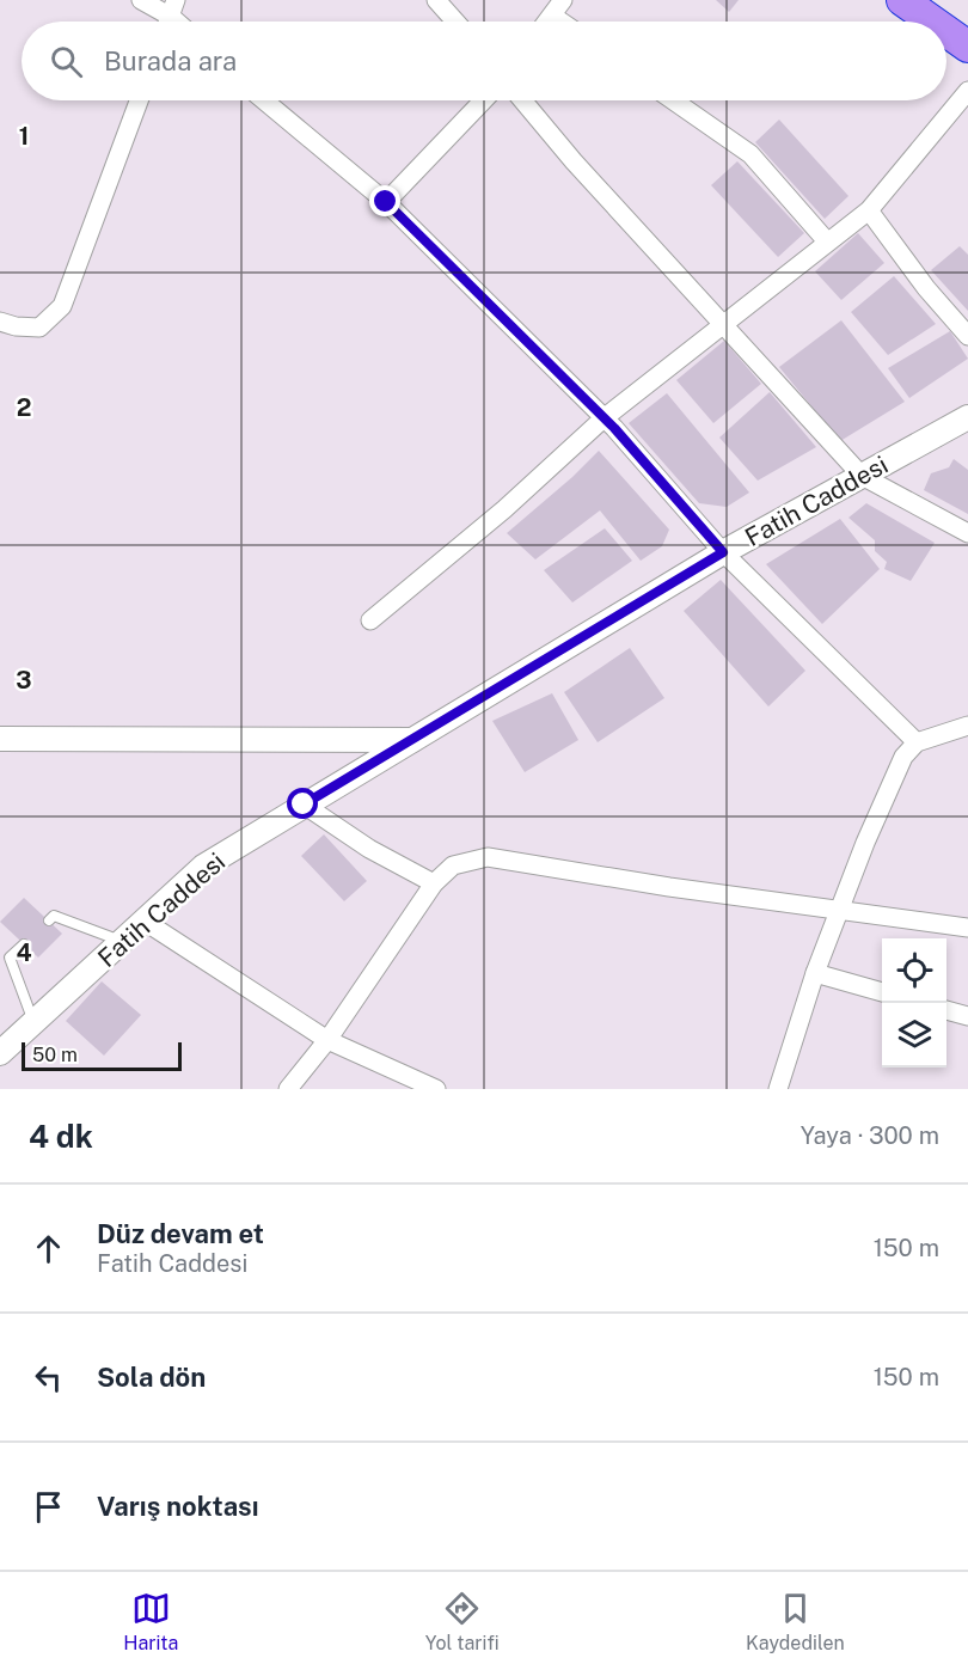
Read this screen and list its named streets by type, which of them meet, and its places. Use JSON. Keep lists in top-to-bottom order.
{
  "streets": {
    "street": ["Fatih Caddesi"]
  },
  "scale_bar": "50 m",
  "page": {
    "search": "Burada ara",
    "scale": "50 m",
    "heading": ["4 dk", "Yaya · 300 m"],
    "list": [
      ["Düz devam et", "Fatih Caddesi", "150 m"],
      ["Sola dön", "150 m"],
      "Varış noktası"
    ],
    "nav": ["Harita", "Yol tarifi", "Kaydedilen"]
  },
  "grid": {
    "rows": [
      "1",
      "2",
      "3",
      "4"
    ]
  }
}
